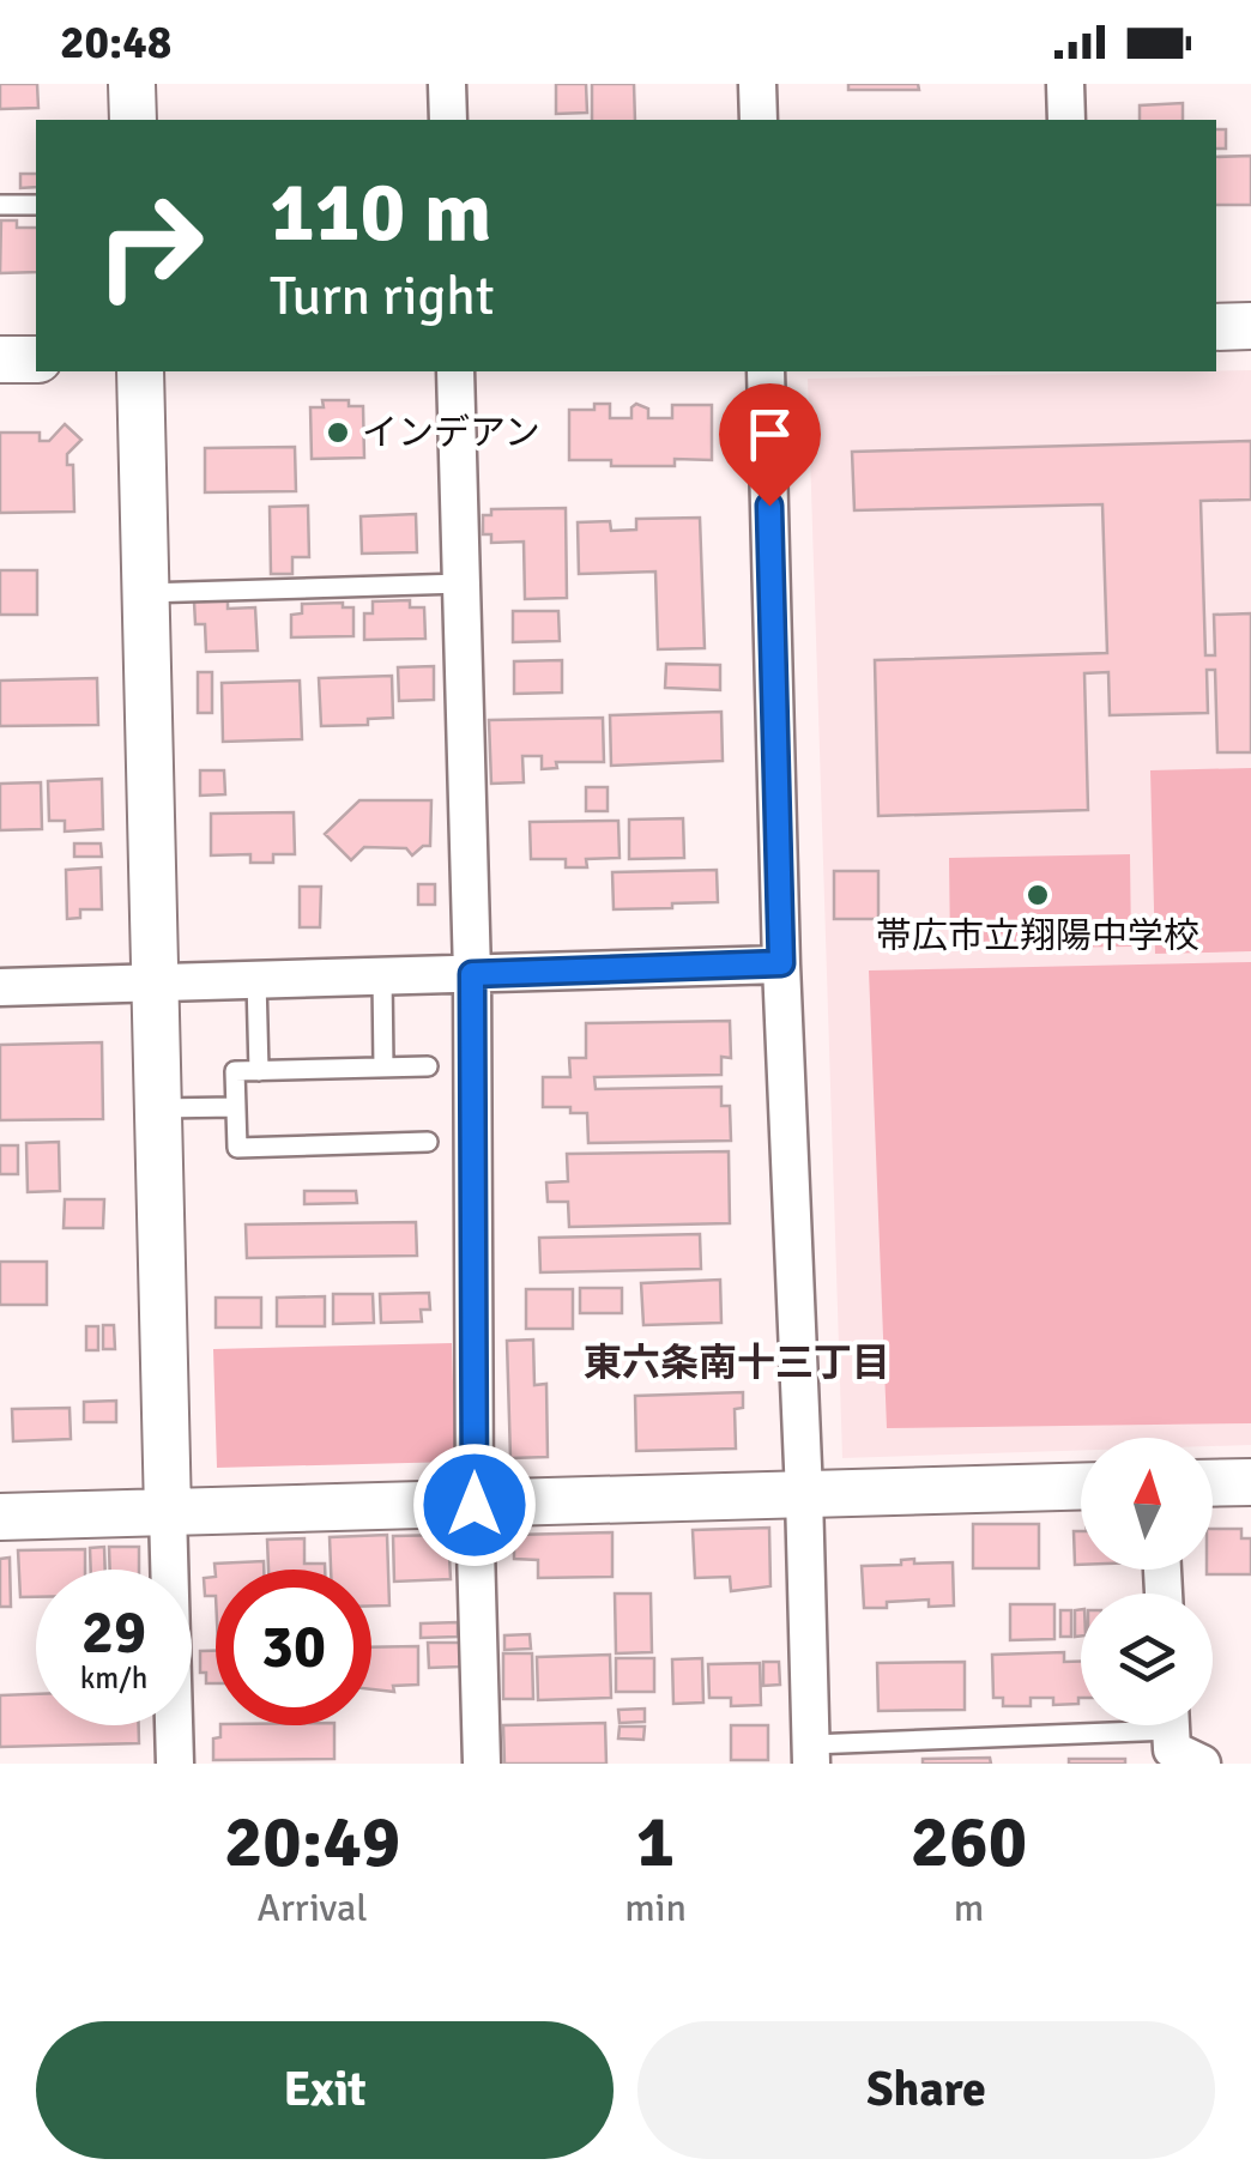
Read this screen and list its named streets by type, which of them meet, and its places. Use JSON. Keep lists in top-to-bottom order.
{
  "districts": ["東六条南十三丁目"],
  "places": ["インデアン", "帯広市立翔陽中学校"],
  "north": "top",
  "page": {
    "status": "20:48",
    "turn": ["110 m", "Turn right"],
    "speed": "29 km/h",
    "limit": "30",
    "eta": [
      "20:49",
      "Arrival",
      "1",
      "min",
      "260",
      "m"
    ],
    "buttons": ["Exit", "Share"]
  }
}
